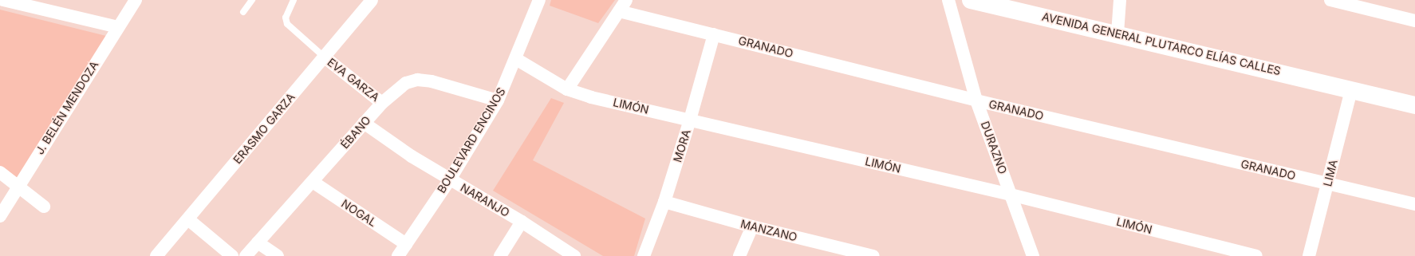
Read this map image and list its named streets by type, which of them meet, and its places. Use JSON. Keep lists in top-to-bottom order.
{
  "streets": {
    "street": [
      "AVENIDA GENERAL PLUTARCO ELÍAS CALLES",
      "GRANADO",
      "EVA GARZA",
      "LIMÓN",
      "J. BELÉN MENDOZA",
      "ERASMO GARZA",
      "ÉBANO",
      "BOULEVARD ENCINOS",
      "MORA",
      "DURAZNO",
      "LIMA",
      "NARANJO",
      "NOGAL",
      "MANZANO"
    ]
  },
  "crossings": [
    ["AVENIDA GENERAL PLUTARCO ELÍAS CALLES", "LIMA"],
    ["GRANADO", "MORA"],
    ["GRANADO", "DURAZNO"],
    ["GRANADO", "LIMA"],
    ["EVA GARZA", "ERASMO GARZA"],
    ["EVA GARZA", "ÉBANO"],
    ["LIMÓN", "BOULEVARD ENCINOS"],
    ["LIMÓN", "MORA"],
    ["LIMÓN", "DURAZNO"],
    ["ÉBANO", "BOULEVARD ENCINOS"],
    ["ÉBANO", "NARANJO"],
    ["ÉBANO", "NOGAL"],
    ["BOULEVARD ENCINOS", "NARANJO"],
    ["BOULEVARD ENCINOS", "NOGAL"],
    ["MORA", "MANZANO"]
  ]
}
